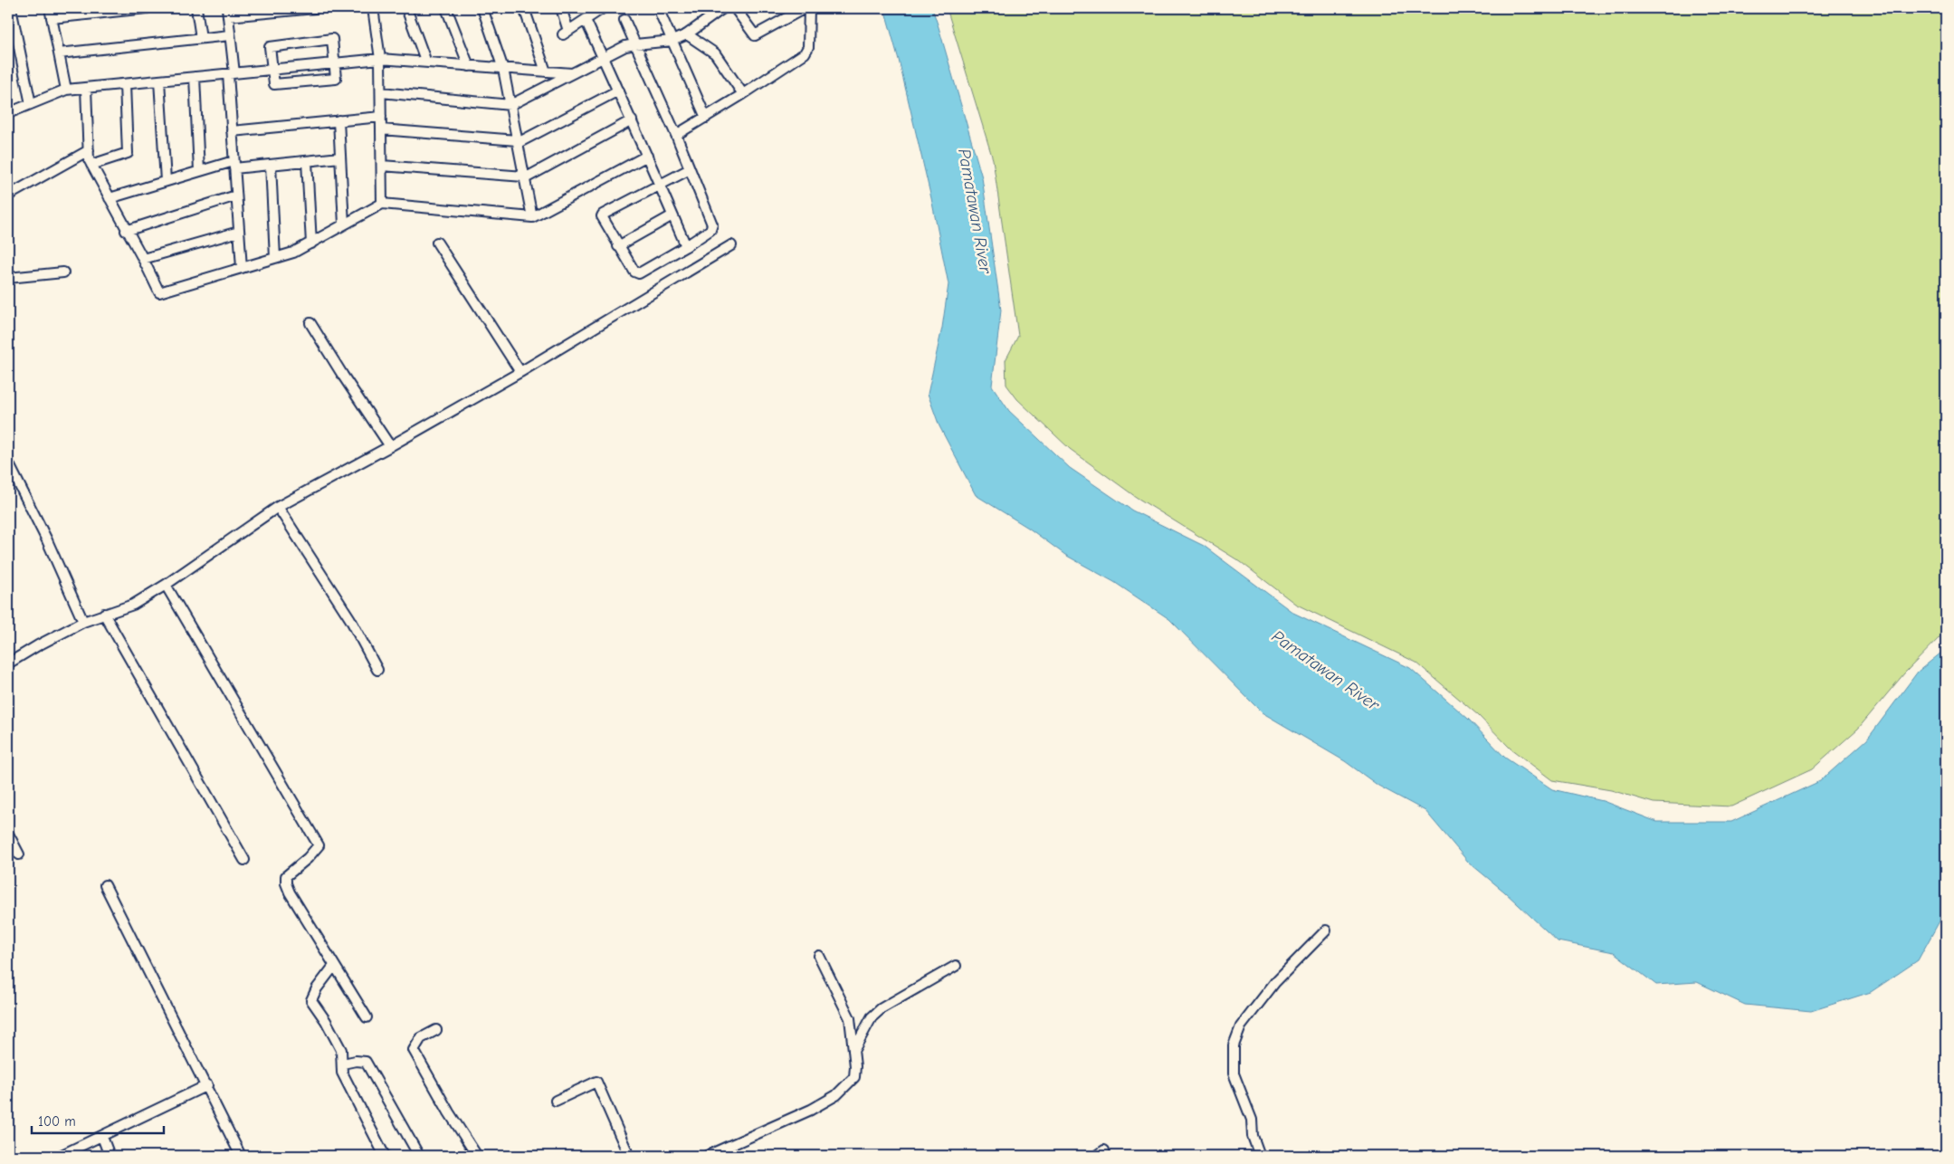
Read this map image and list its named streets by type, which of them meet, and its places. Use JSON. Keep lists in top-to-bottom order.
{
  "water": ["Pamatawan River"],
  "scale_bar": "100 m"
}
